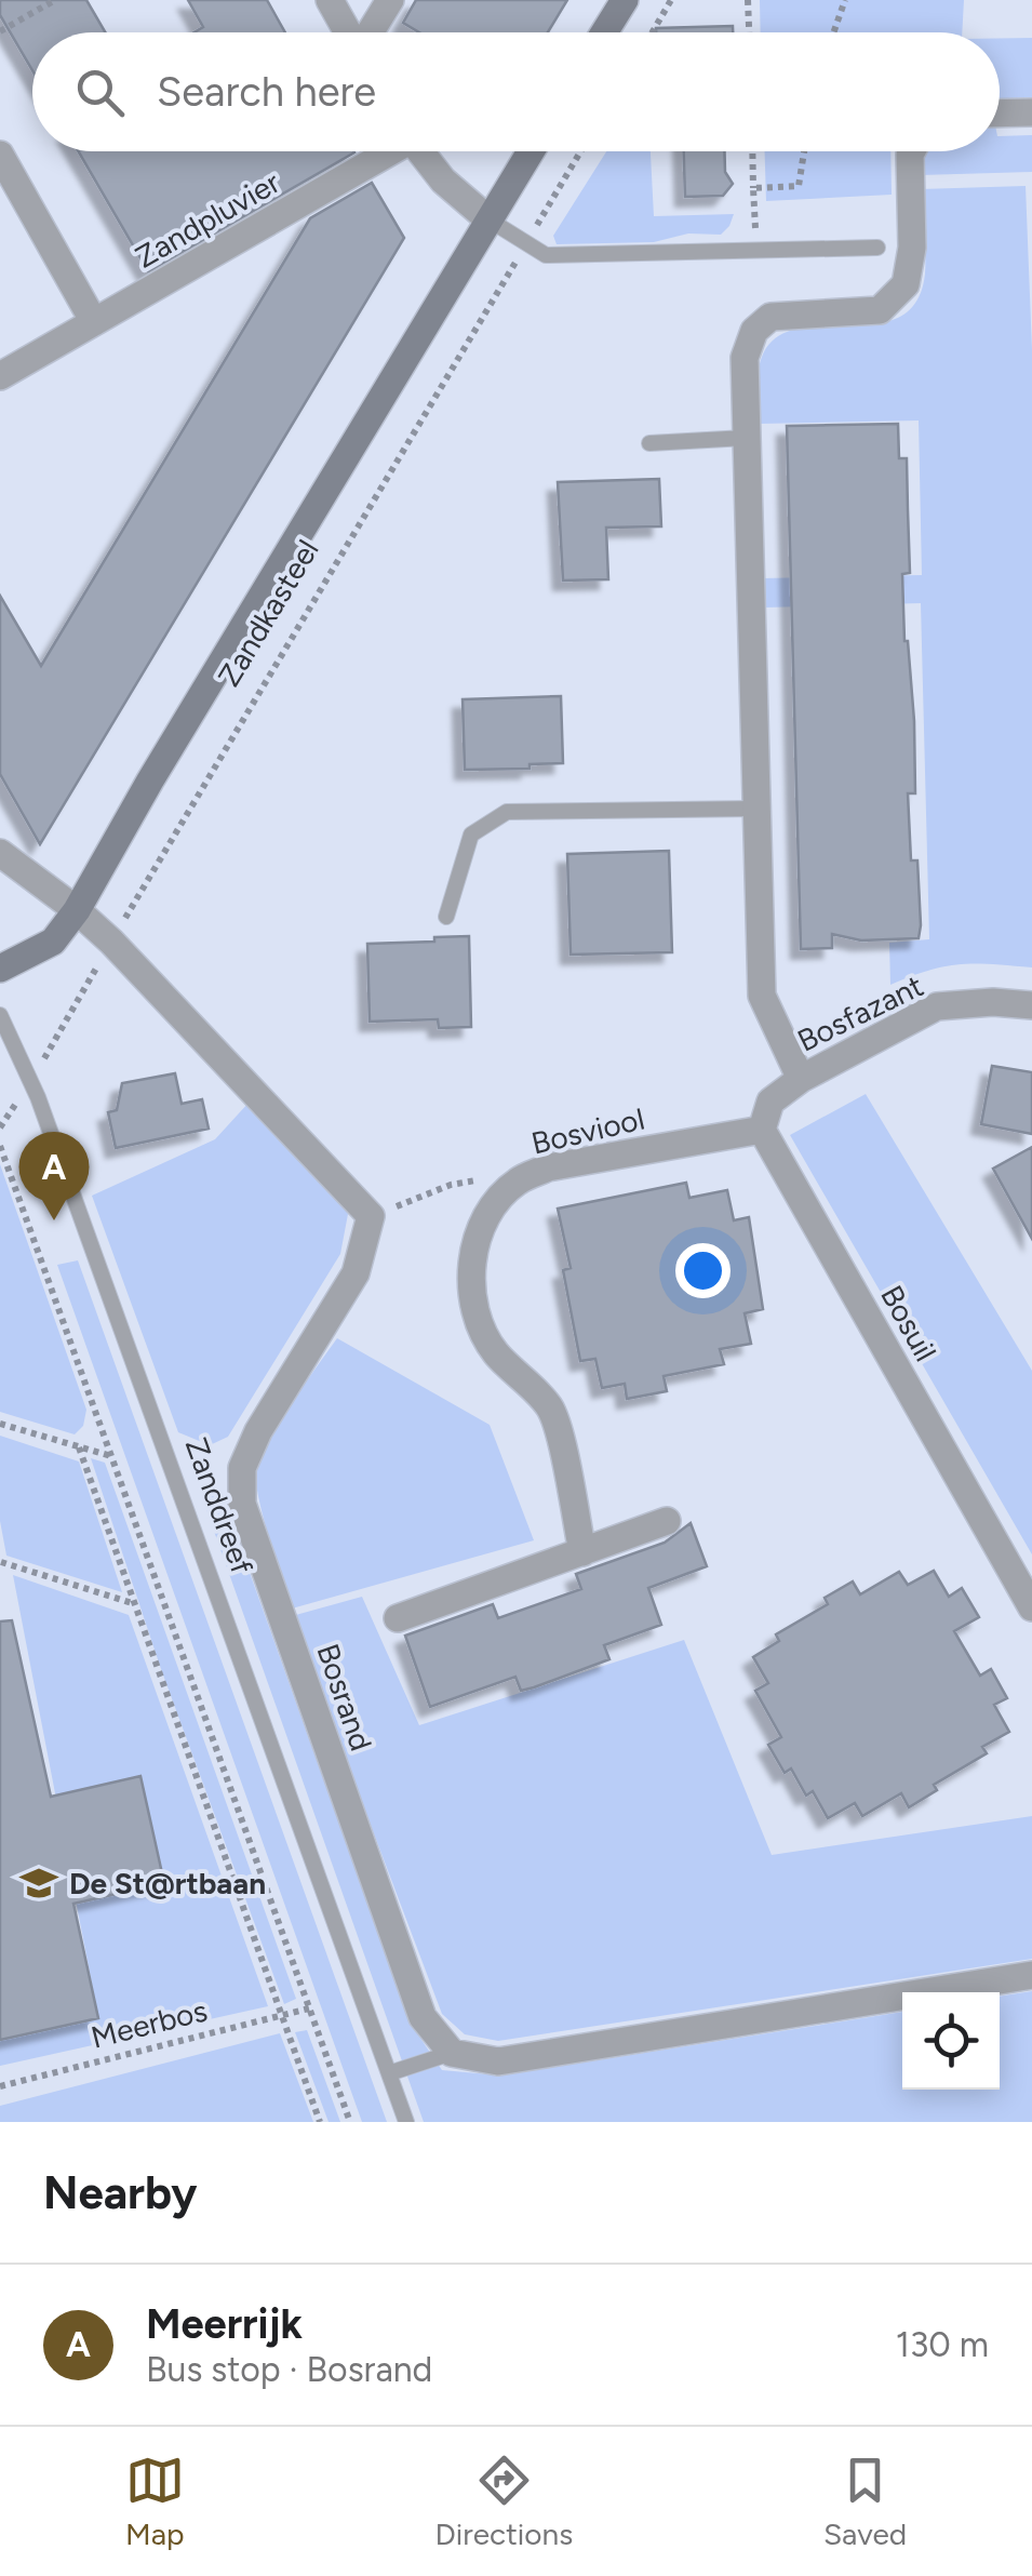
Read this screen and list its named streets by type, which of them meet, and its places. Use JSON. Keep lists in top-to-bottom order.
{
  "streets": {
    "street": [
      "Zandpluvier",
      "Zandkasteel",
      "Bosfazant",
      "Bosviool",
      "Bosuil",
      "Bosrand"
    ],
    "lane": ["Zanddreef"],
    "path": ["Meerbos"]
  },
  "crossings": [
    ["Zandkasteel", "Zanddreef"],
    ["Bosviool", "Bosuil"]
  ],
  "places": {
    "school or university": ["De St@rtbaan"]
  },
  "page": {
    "search": "Search here",
    "pins": "A",
    "heading": "Nearby",
    "list": [
      {
        "mark": "A",
        "name": "Meerrijk",
        "note": "Bus stop · Bosrand",
        "value": "130 m"
      }
    ],
    "nav": ["Map", "Directions", "Saved"]
  }
}
